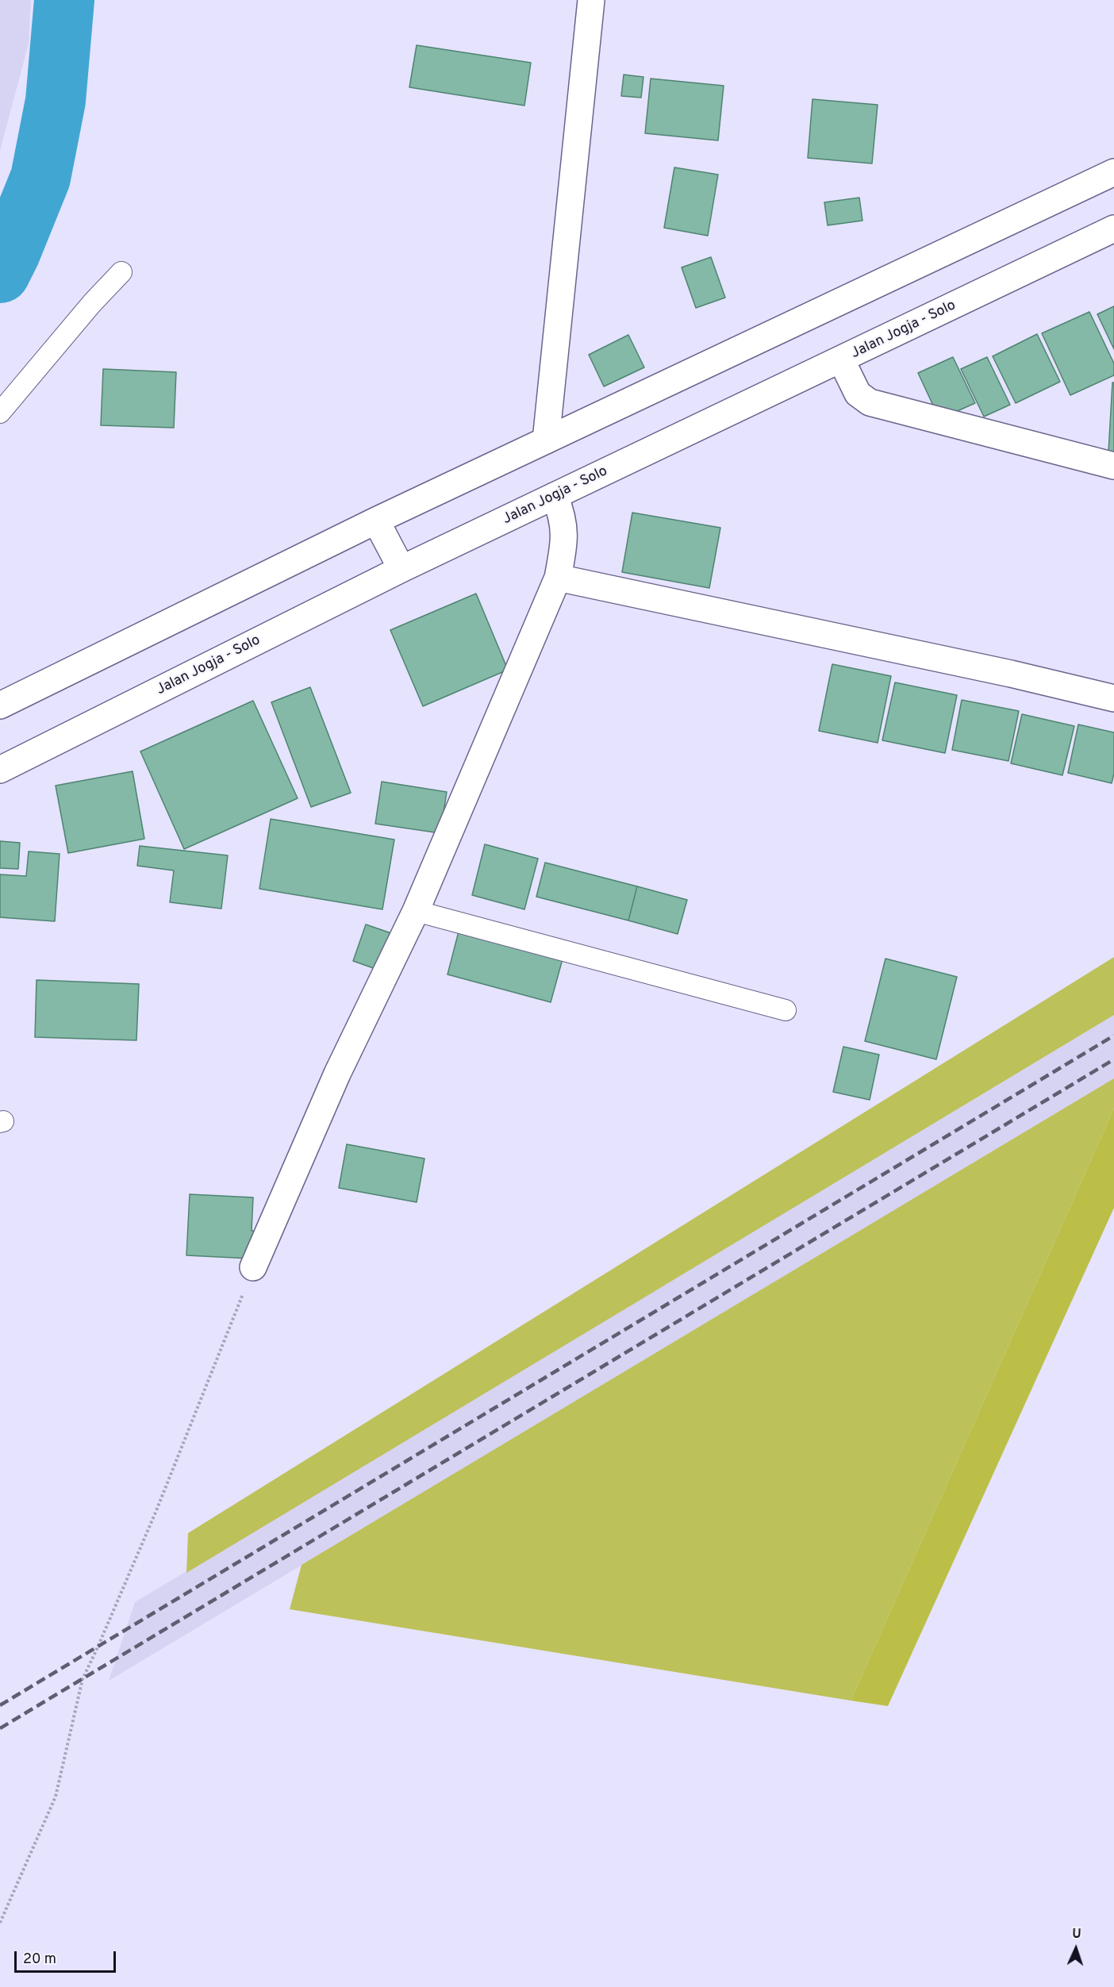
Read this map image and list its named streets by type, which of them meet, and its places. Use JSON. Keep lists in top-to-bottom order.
{
  "streets": {
    "main road": ["Jalan Jogja - Solo"]
  },
  "scale_bar": "20 m",
  "north": "top"
}
